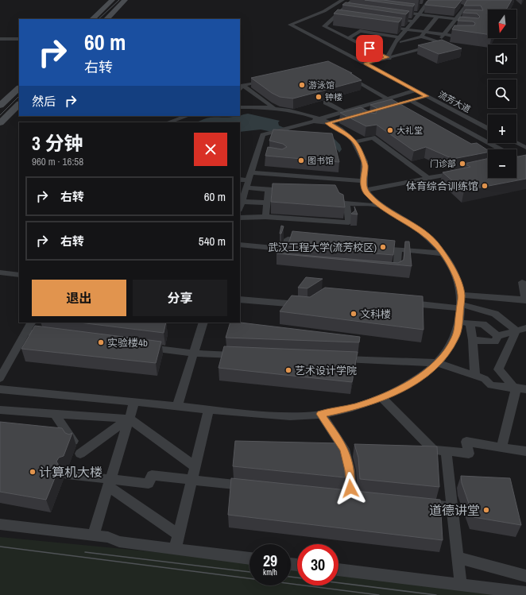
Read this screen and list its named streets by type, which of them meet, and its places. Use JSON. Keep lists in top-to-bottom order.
{
  "streets": {
    "street": ["流芳大道"]
  },
  "places": [
    "游泳馆",
    "钟楼",
    "大礼堂",
    "图书馆",
    "门诊部",
    "体育综合训练馆",
    "武汉工程大学(流芳校区)",
    "文科楼",
    "实验楼4b",
    "艺术设计学院",
    "计算机大楼",
    "道德讲堂"
  ],
  "north": "bottom",
  "page": {
    "map_buttons": ["+", "−"],
    "turn": ["60 m", "右转"],
    "then": "然后",
    "heading": ["3 分钟", "960 m · 16:58"],
    "list": [
      {
        "name": "右转",
        "value": "60 m"
      },
      {
        "name": "右转",
        "value": "540 m"
      }
    ],
    "buttons": ["退出", "分享"],
    "speed": "29 km/h",
    "limit": "30"
  }
}
